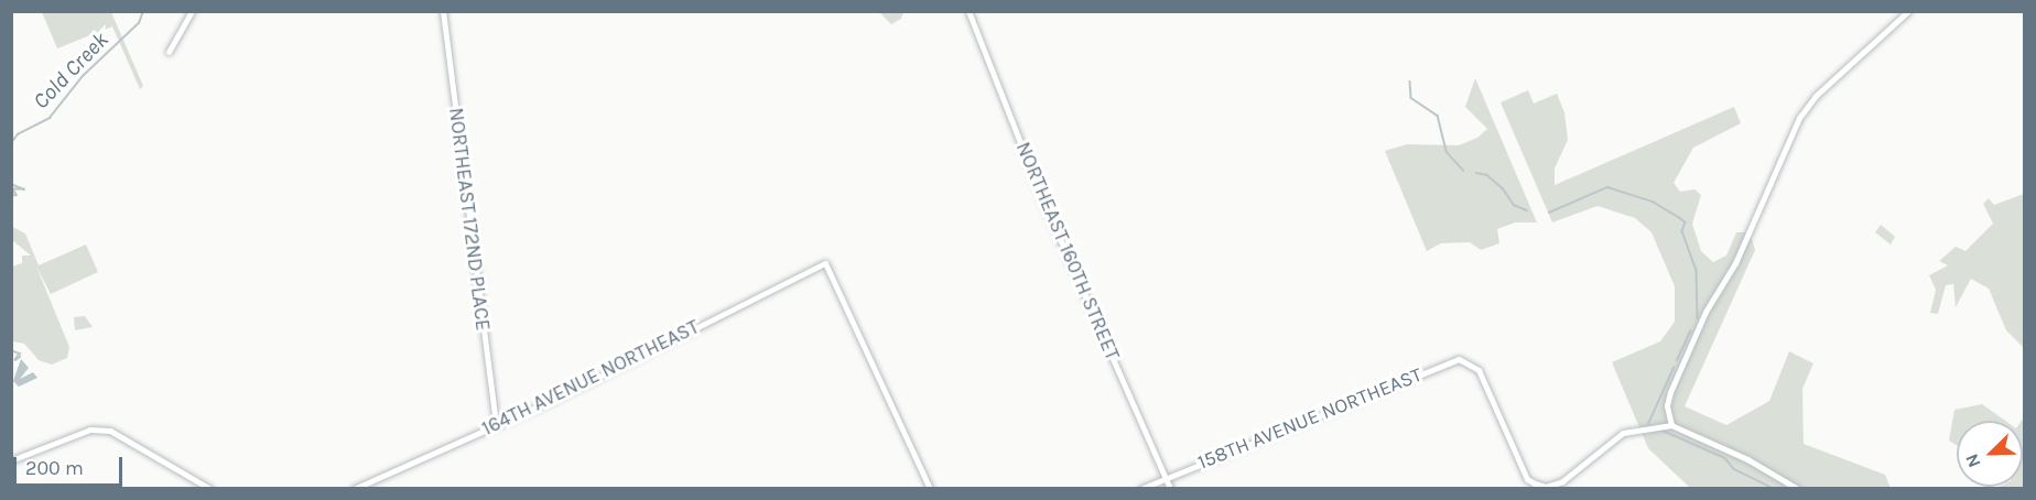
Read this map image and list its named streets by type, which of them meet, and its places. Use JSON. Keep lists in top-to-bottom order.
{
  "streets": {
    "street": [
      "NORTHEAST 172ND PLACE",
      "NORTHEAST 160TH STREET",
      "164TH AVENUE NORTHEAST",
      "158TH AVENUE NORTHEAST"
    ]
  },
  "crossings": [
    ["NORTHEAST 172ND PLACE", "164TH AVENUE NORTHEAST"],
    ["NORTHEAST 160TH STREET", "158TH AVENUE NORTHEAST"]
  ],
  "water": ["Cold Creek"],
  "scale_bar": "200 m",
  "north": "bottom left"
}
